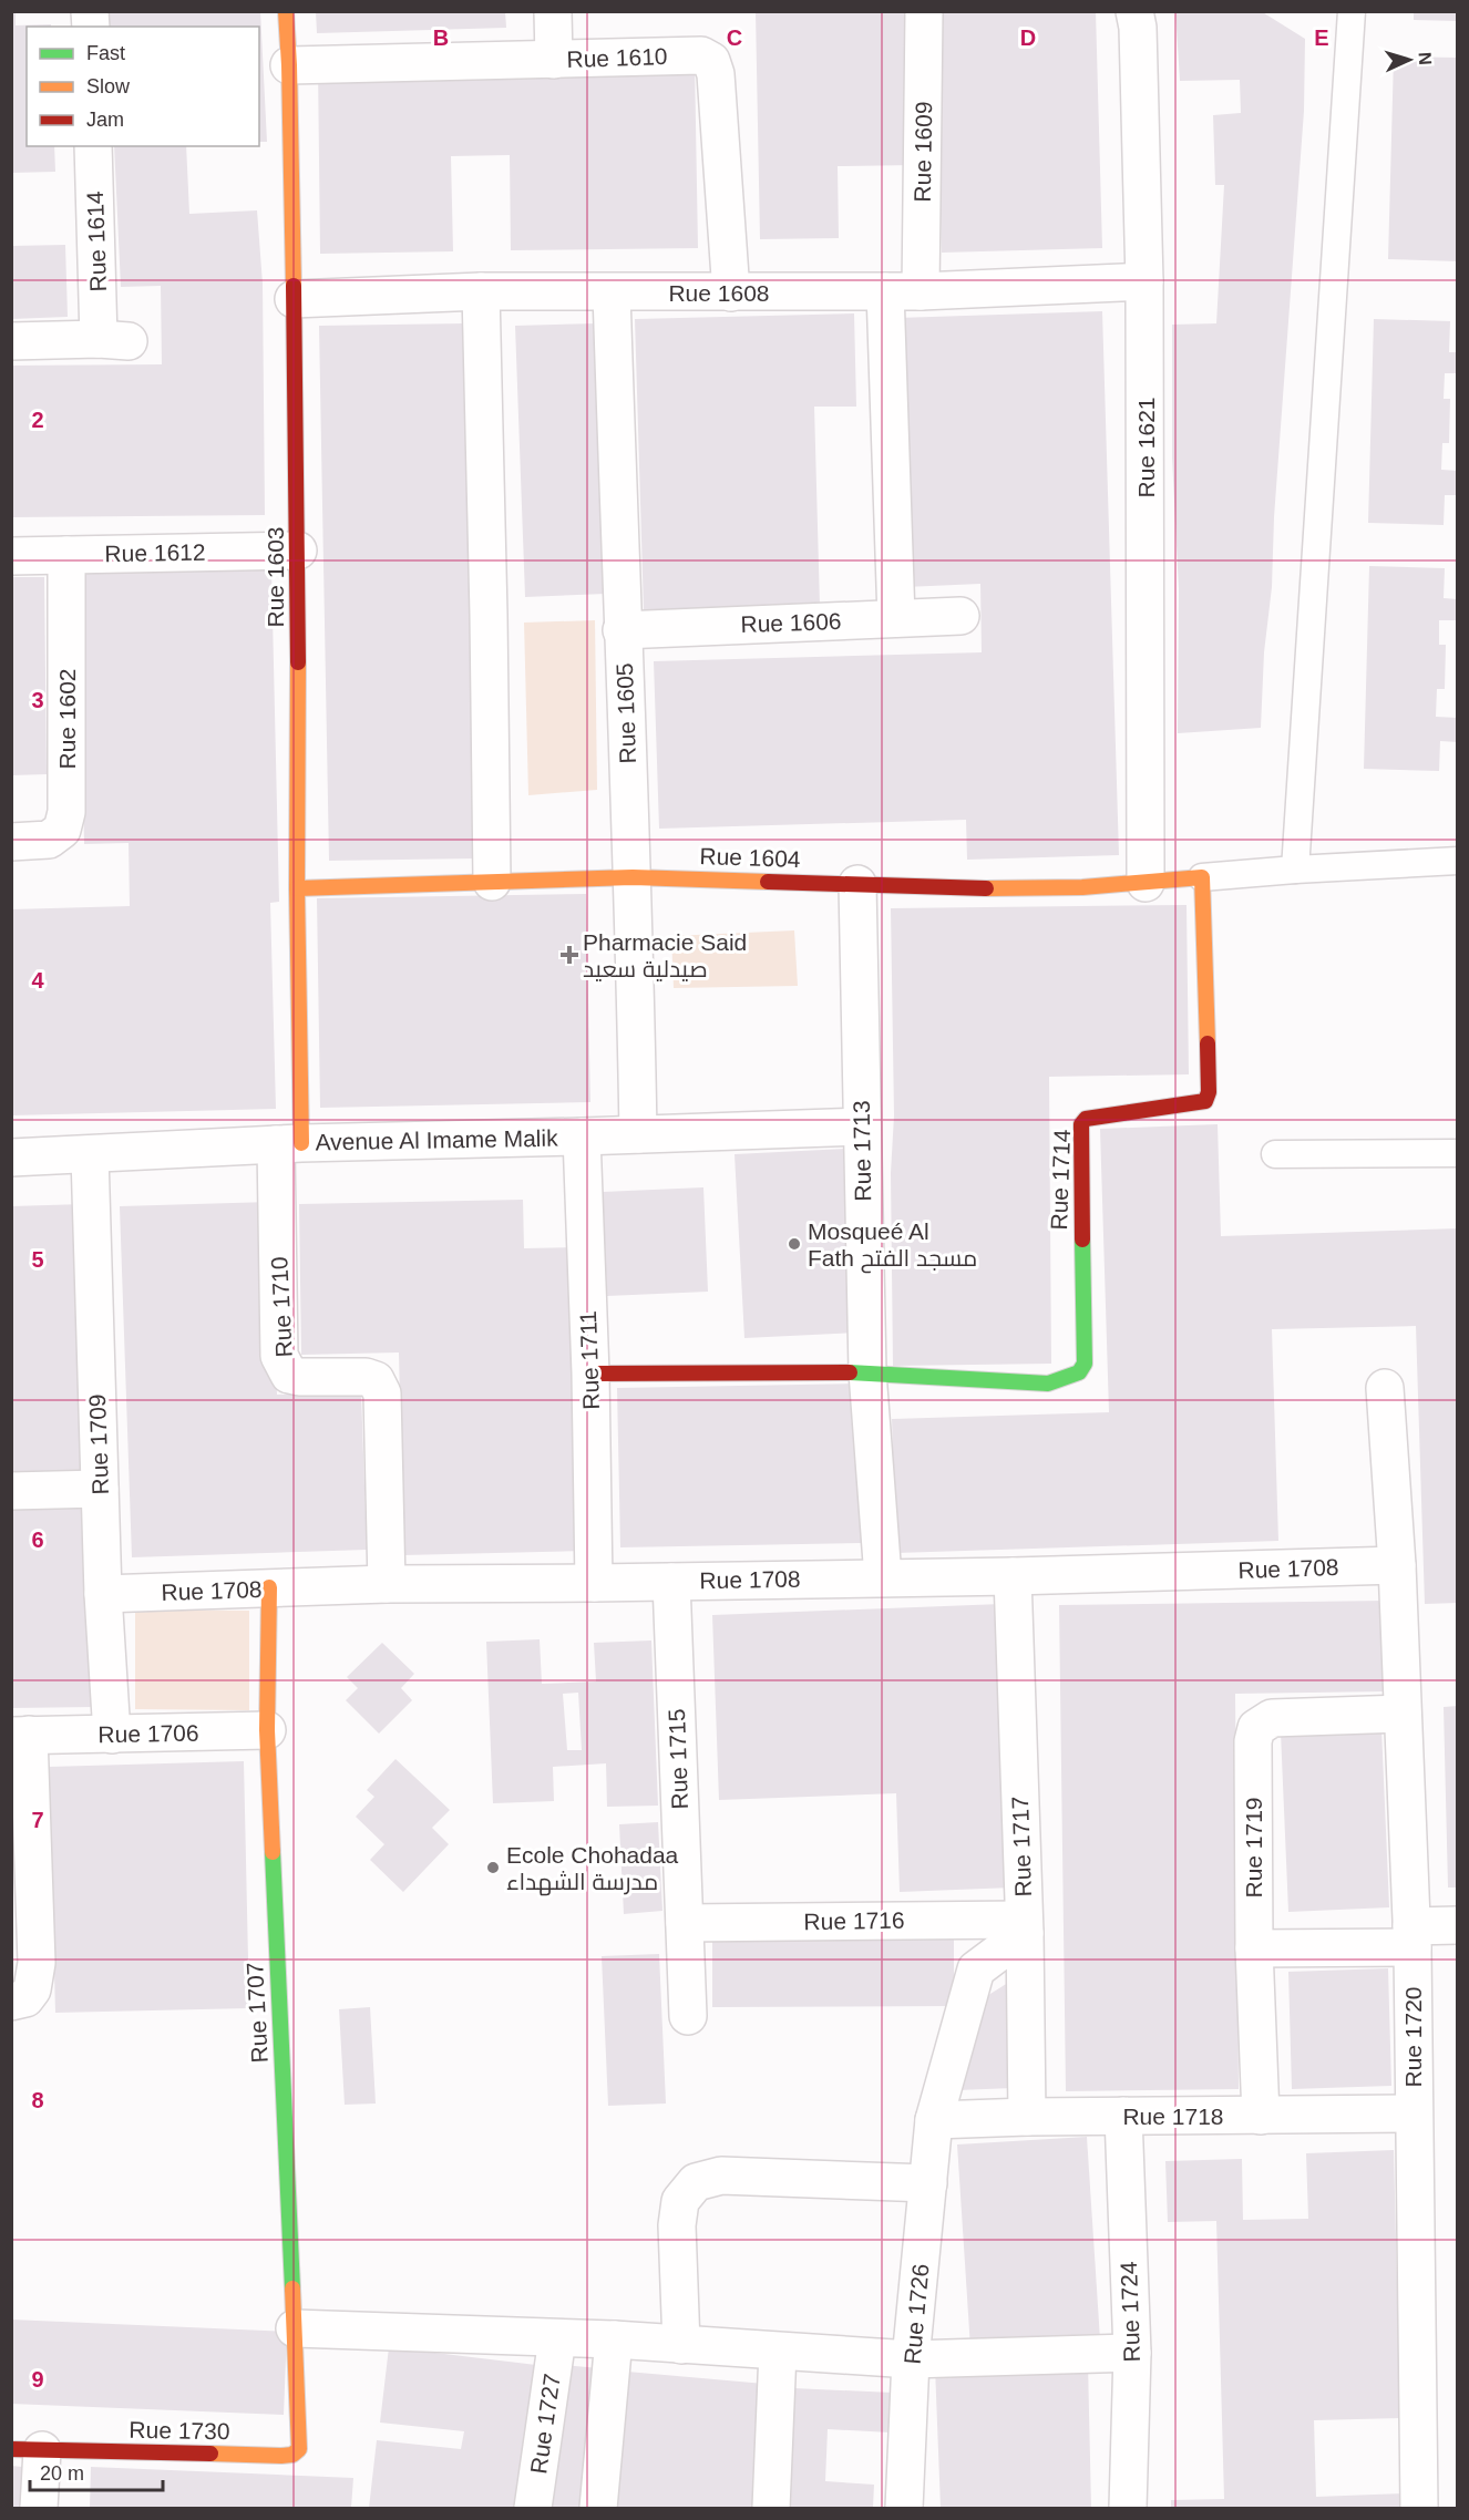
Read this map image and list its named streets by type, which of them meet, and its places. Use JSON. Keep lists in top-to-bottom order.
{
  "streets": {
    "street": [
      "Rue 1610",
      "Rue 1609",
      "Rue 1614",
      "Rue 1608",
      "Rue 1621",
      "Rue 1612",
      "Rue 1603",
      "Rue 1606",
      "Rue 1605",
      "Rue 1602",
      "Rue 1604",
      "Avenue Al Imame Malik",
      "Rue 1713",
      "Rue 1714",
      "Rue 1710",
      "Rue 1711",
      "Rue 1709",
      "Rue 1708",
      "Rue 1706",
      "Rue 1715",
      "Rue 1717",
      "Rue 1719",
      "Rue 1716",
      "Rue 1707",
      "Rue 1720",
      "Rue 1718",
      "Rue 1724",
      "Rue 1726",
      "Rue 1727",
      "Rue 1730"
    ]
  },
  "crossings": [
    ["Rue 1610", "Rue 1608"],
    ["Rue 1610", "Rue 1603"],
    ["Rue 1609", "Rue 1608"],
    ["Rue 1608", "Rue 1621"],
    ["Rue 1608", "Rue 1603"],
    ["Rue 1608", "Rue 1605"],
    ["Rue 1621", "Rue 1604"],
    ["Rue 1612", "Rue 1603"],
    ["Rue 1612", "Rue 1602"],
    ["Rue 1603", "Rue 1604"],
    ["Rue 1603", "Avenue Al Imame Malik"],
    ["Rue 1603", "Rue 1710"],
    ["Rue 1606", "Rue 1605"],
    ["Rue 1605", "Rue 1604"],
    ["Rue 1605", "Avenue Al Imame Malik"],
    ["Rue 1604", "Rue 1713"],
    ["Rue 1604", "Rue 1714"],
    ["Avenue Al Imame Malik", "Rue 1713"],
    ["Avenue Al Imame Malik", "Rue 1710"],
    ["Avenue Al Imame Malik", "Rue 1711"],
    ["Avenue Al Imame Malik", "Rue 1709"],
    ["Rue 1713", "Rue 1714"],
    ["Rue 1713", "Rue 1708"],
    ["Rue 1710", "Rue 1708"],
    ["Rue 1711", "Rue 1708"],
    ["Rue 1709", "Rue 1708"],
    ["Rue 1709", "Rue 1706"],
    ["Rue 1708", "Rue 1715"],
    ["Rue 1708", "Rue 1717"],
    ["Rue 1708", "Rue 1707"],
    ["Rue 1708", "Rue 1720"],
    ["Rue 1706", "Rue 1707"],
    ["Rue 1715", "Rue 1716"],
    ["Rue 1717", "Rue 1716"],
    ["Rue 1717", "Rue 1718"],
    ["Rue 1717", "Rue 1726"],
    ["Rue 1719", "Rue 1720"],
    ["Rue 1719", "Rue 1718"],
    ["Rue 1716", "Rue 1726"],
    ["Rue 1707", "Rue 1730"],
    ["Rue 1720", "Rue 1718"],
    ["Rue 1718", "Rue 1724"],
    ["Rue 1718", "Rue 1726"]
  ],
  "places": {
    "health": ["Pharmacie Said صيدلية سعيد"],
    "other": ["Mosqueé Al Fath مسجد الفتح", "Ecole Chohadaa مدرسة الشهداء"]
  },
  "legend": ["Fast", "Slow", "Jam"],
  "scale_bar": "20 m",
  "north": "right",
  "grid": {
    "columns": [
      "B",
      "C",
      "D",
      "E"
    ],
    "rows": [
      "2",
      "3",
      "4",
      "5",
      "6",
      "7",
      "8",
      "9"
    ]
  }
}
